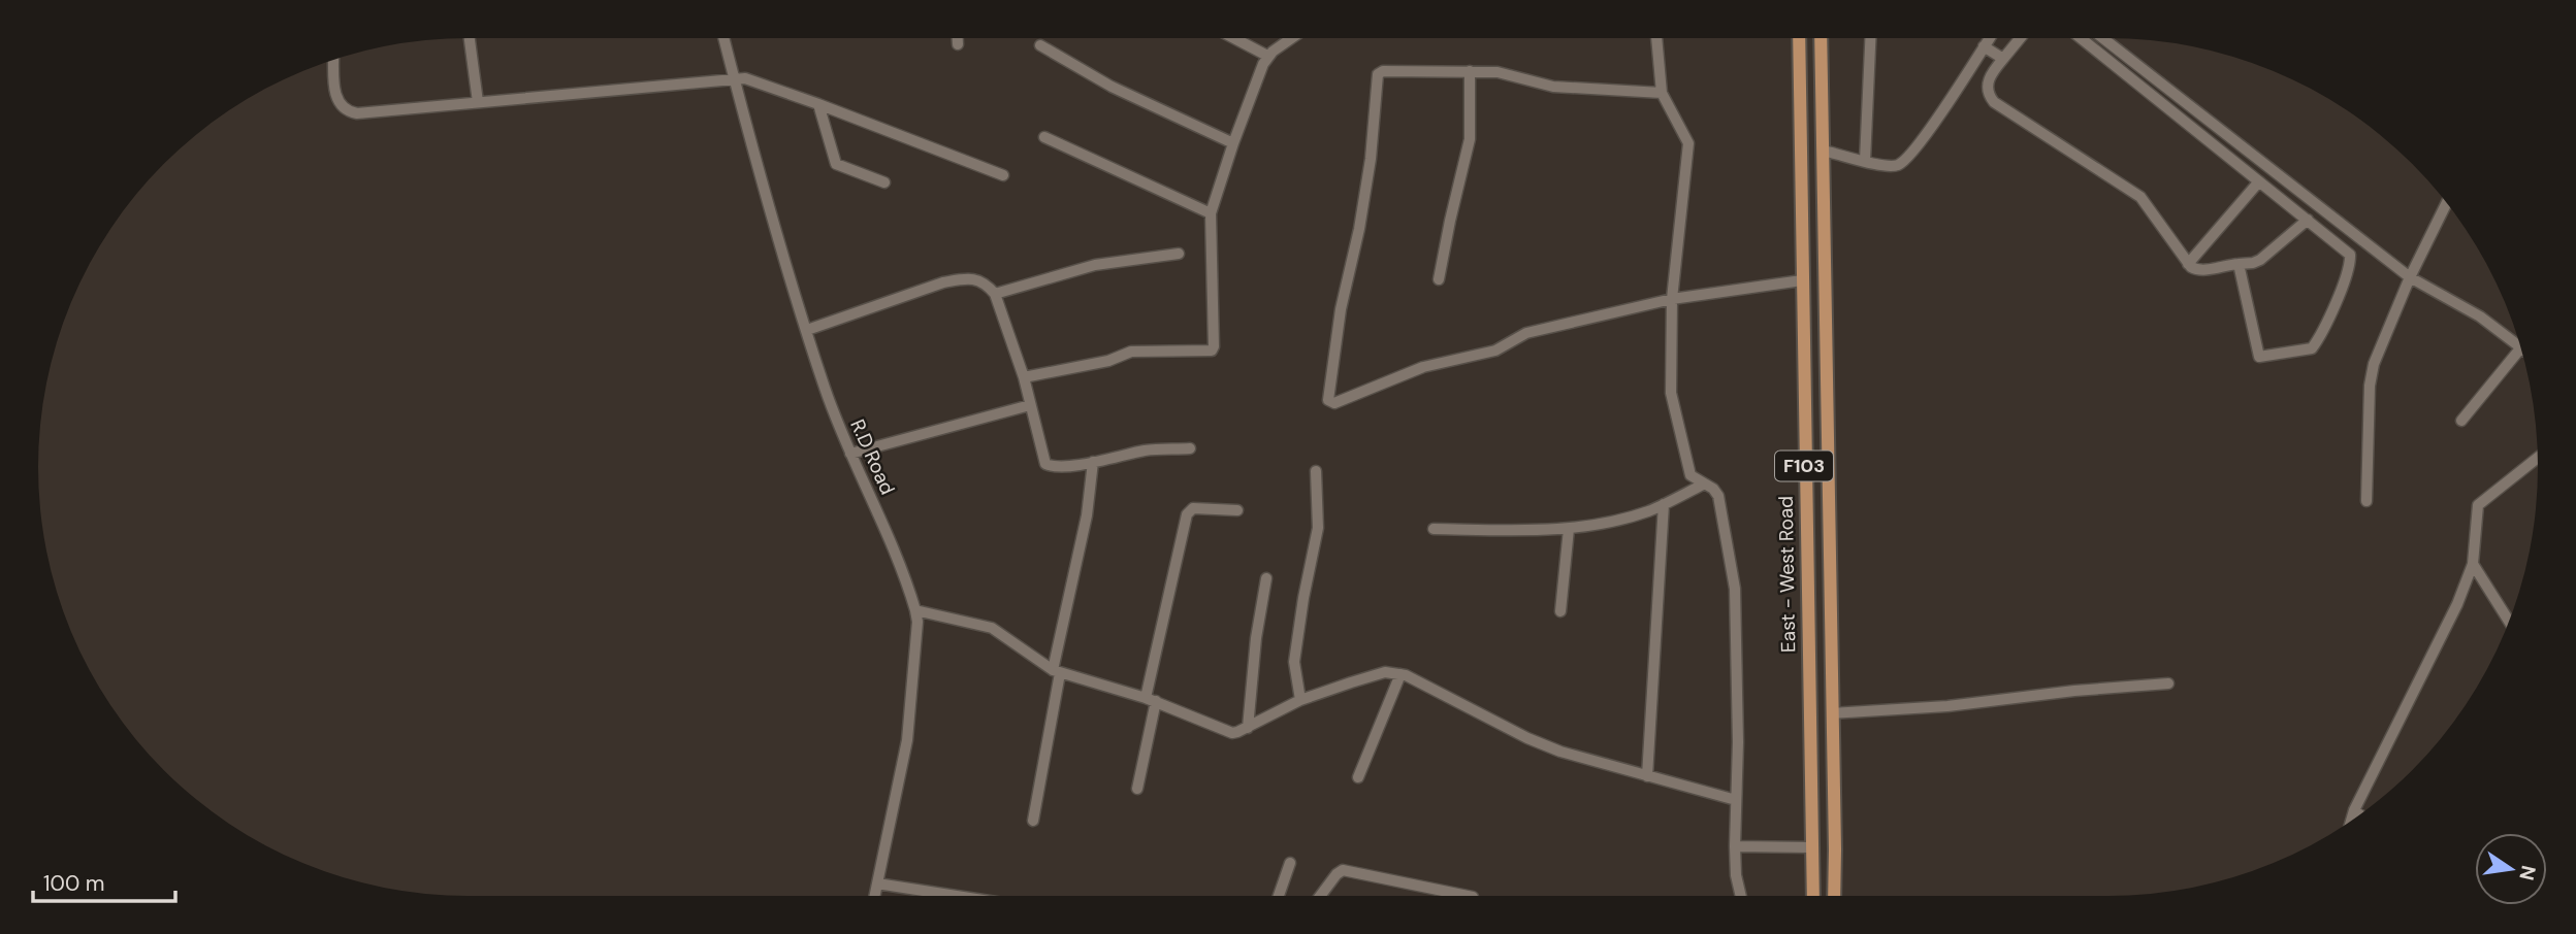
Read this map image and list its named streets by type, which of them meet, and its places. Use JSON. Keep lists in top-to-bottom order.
{
  "streets": {
    "main road": ["F103", "East - West Road"],
    "street": ["R.D Road"]
  },
  "scale_bar": "100 m",
  "north": "right"
}
